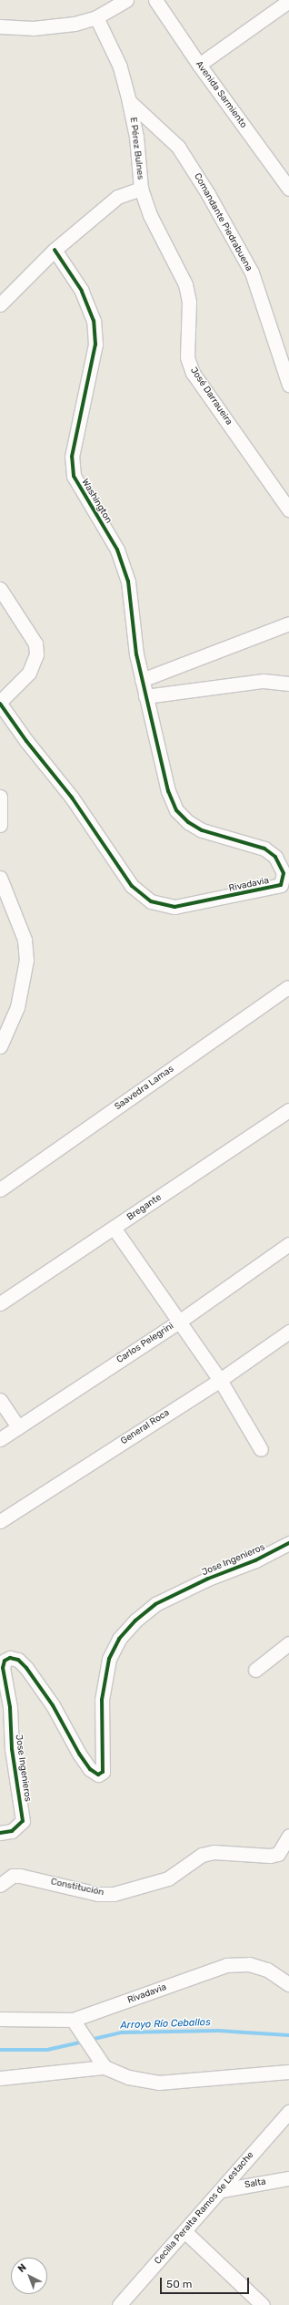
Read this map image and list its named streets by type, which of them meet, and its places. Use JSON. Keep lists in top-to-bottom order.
{
  "streets": {
    "street": [
      "Avenida Sarmiento",
      "E Pérez Bulnes",
      "Comandante Piedrabuena",
      "José Darraueira",
      "Washington",
      "Rivadavia",
      "Saavedra Lamas",
      "Bregante",
      "Carlos Pelegrini",
      "General Roca",
      "Jose Ingenieros",
      "Constitución",
      "Salta",
      "Cecilia Peralta Ramos de Lestache"
    ]
  },
  "crossings": [
    ["E Pérez Bulnes", "Comandante Piedrabuena"],
    ["E Pérez Bulnes", "José Darraueira"],
    ["E Pérez Bulnes", "Washington"],
    ["Washington", "Rivadavia"],
    ["Salta", "Cecilia Peralta Ramos de Lestache"]
  ],
  "water": ["Arroyo Río Ceballos"],
  "scale_bar": "50 m",
  "north": "top left"
}
